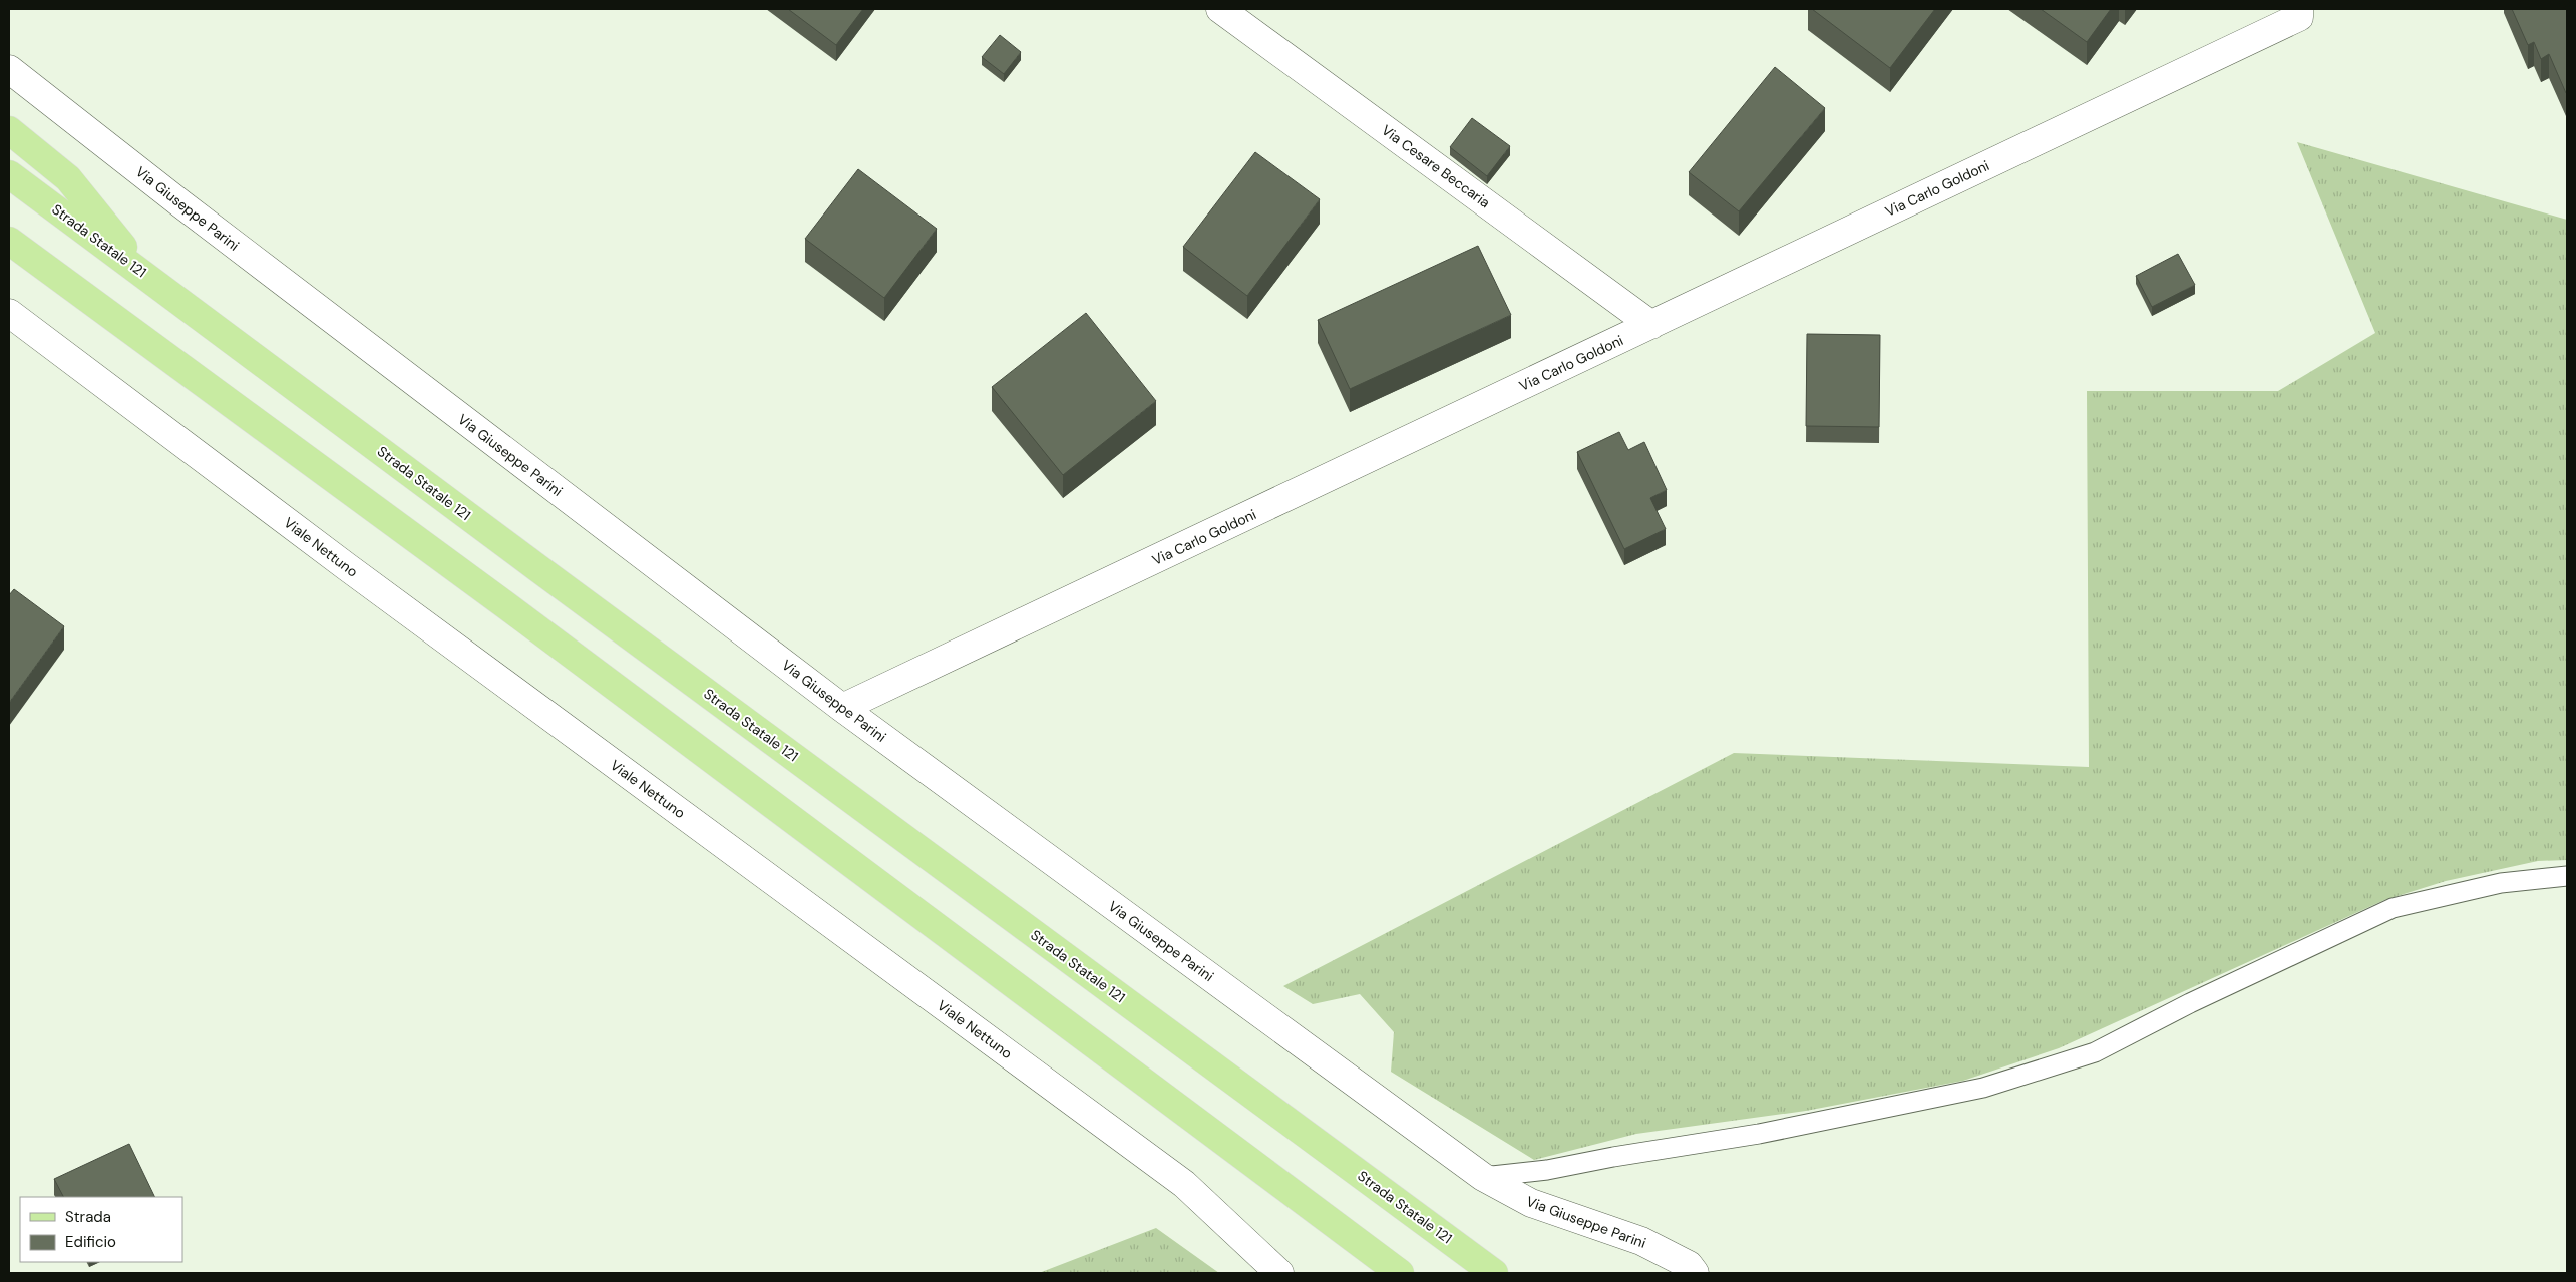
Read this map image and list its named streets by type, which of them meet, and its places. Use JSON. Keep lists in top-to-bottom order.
{
  "streets": {
    "main road": ["Strada Statale 121"],
    "street": [
      "Via Cesare Beccaria",
      "Via Carlo Goldoni",
      "Via Giuseppe Parini",
      "Viale Nettuno"
    ]
  },
  "crossings": [
    ["Via Cesare Beccaria", "Via Carlo Goldoni"],
    ["Via Carlo Goldoni", "Via Giuseppe Parini"]
  ],
  "legend": ["Strada", "Edificio"]
}
